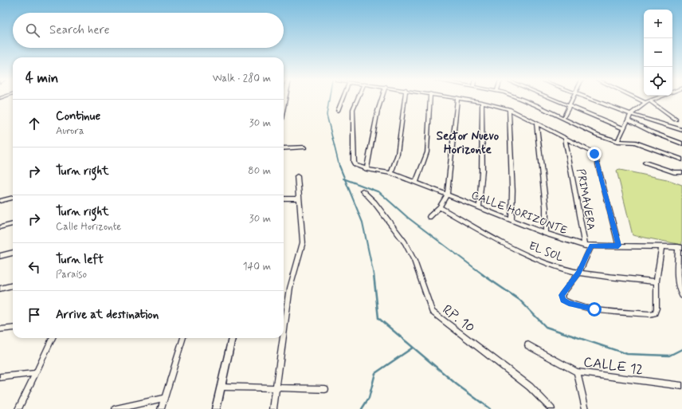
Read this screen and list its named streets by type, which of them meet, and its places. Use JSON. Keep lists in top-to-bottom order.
{
  "streets": {
    "street": [
      "PRIMAVERA",
      "CALLE HORIZONTE",
      "EL SOL",
      "RP. 10",
      "CALLE 12"
    ]
  },
  "crossings": [
    ["PRIMAVERA", "CALLE HORIZONTE"]
  ],
  "districts": ["Sector Nuevo Horizonte"],
  "page": {
    "map_buttons": ["+", "−"],
    "search": "Search here",
    "heading": ["4 min", "Walk · 280 m"],
    "list": [
      ["Continue", "Aurora", "30 m"],
      ["Turn right", "80 m"],
      ["Turn right", "Calle Horizonte", "30 m"],
      ["Turn left", "Paraiso", "140 m"],
      "Arrive at destination"
    ]
  }
}
